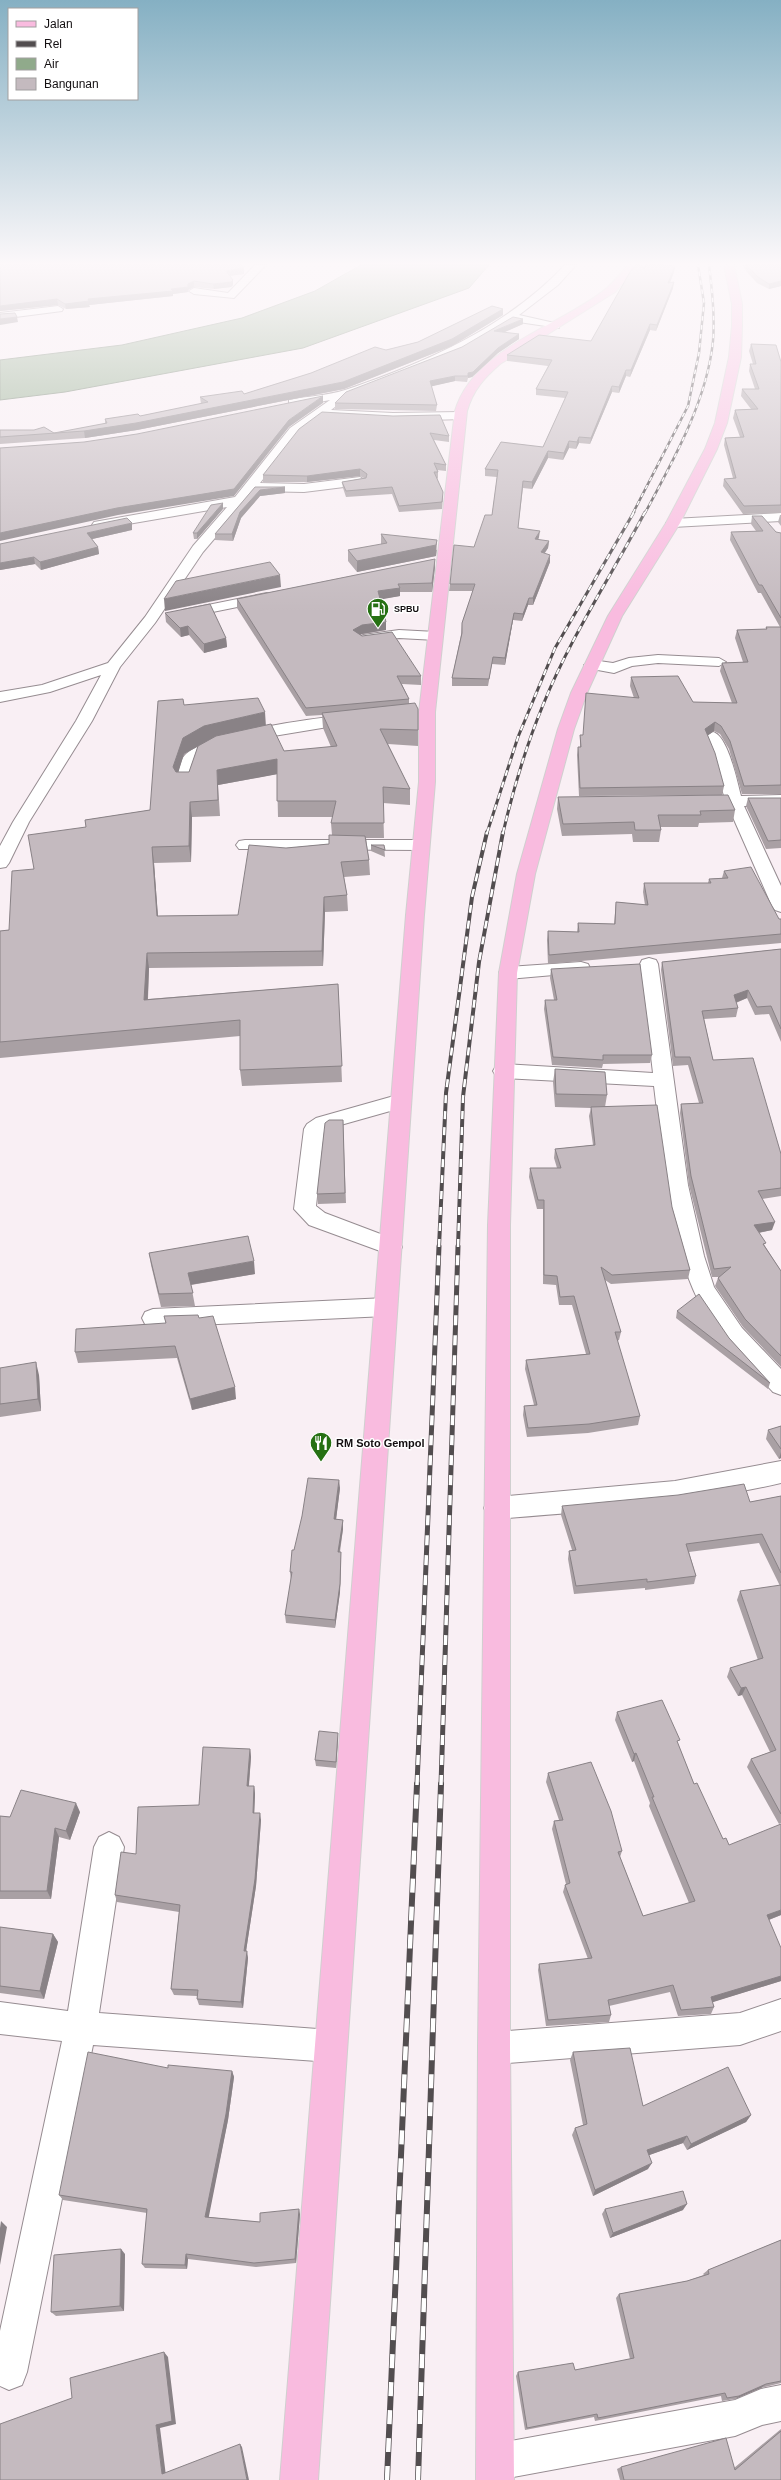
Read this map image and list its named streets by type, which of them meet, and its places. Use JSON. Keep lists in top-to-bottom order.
{
  "places": {
    "fuel station": ["SPBU"],
    "restaurant": ["RM Soto Gempol"]
  },
  "legend": [
    "Jalan",
    "Rel",
    "Air",
    "Bangunan"
  ]
}
